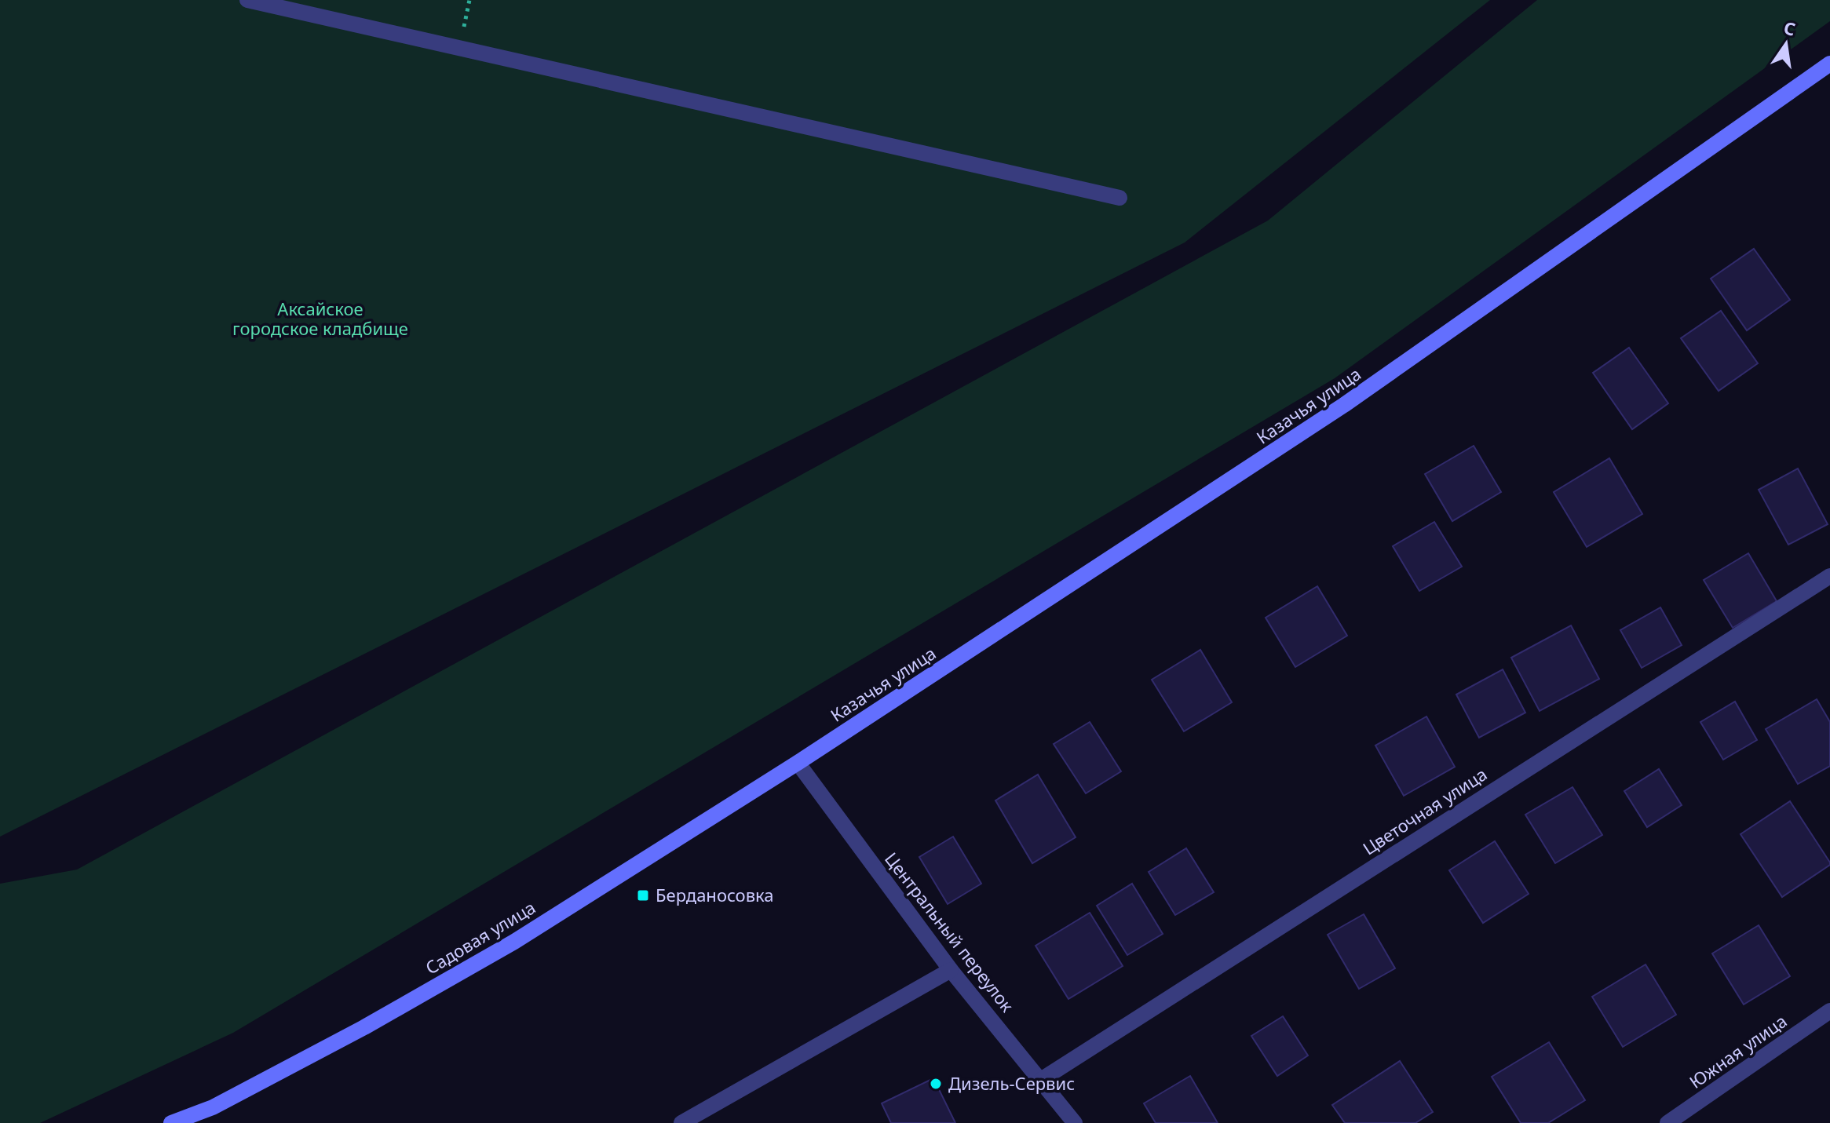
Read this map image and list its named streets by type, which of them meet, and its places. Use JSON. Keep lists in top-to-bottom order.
{
  "streets": {
    "main road": ["Казачья улица", "Садовая улица"],
    "street": ["Цветочная улица", "Центральный переулок", "Южная улица"]
  },
  "crossings": [
    ["Казачья улица", "Центральный переулок"],
    ["Казачья улица", "Садовая улица"],
    ["Цветочная улица", "Центральный переулок"],
    ["Центральный переулок", "Садовая улица"]
  ],
  "parks": ["Аксайское городское кладбище"],
  "places": {
    "transit": ["Берданосовка"],
    "other": ["Дизель-Сервис"]
  },
  "north": "top"
}
